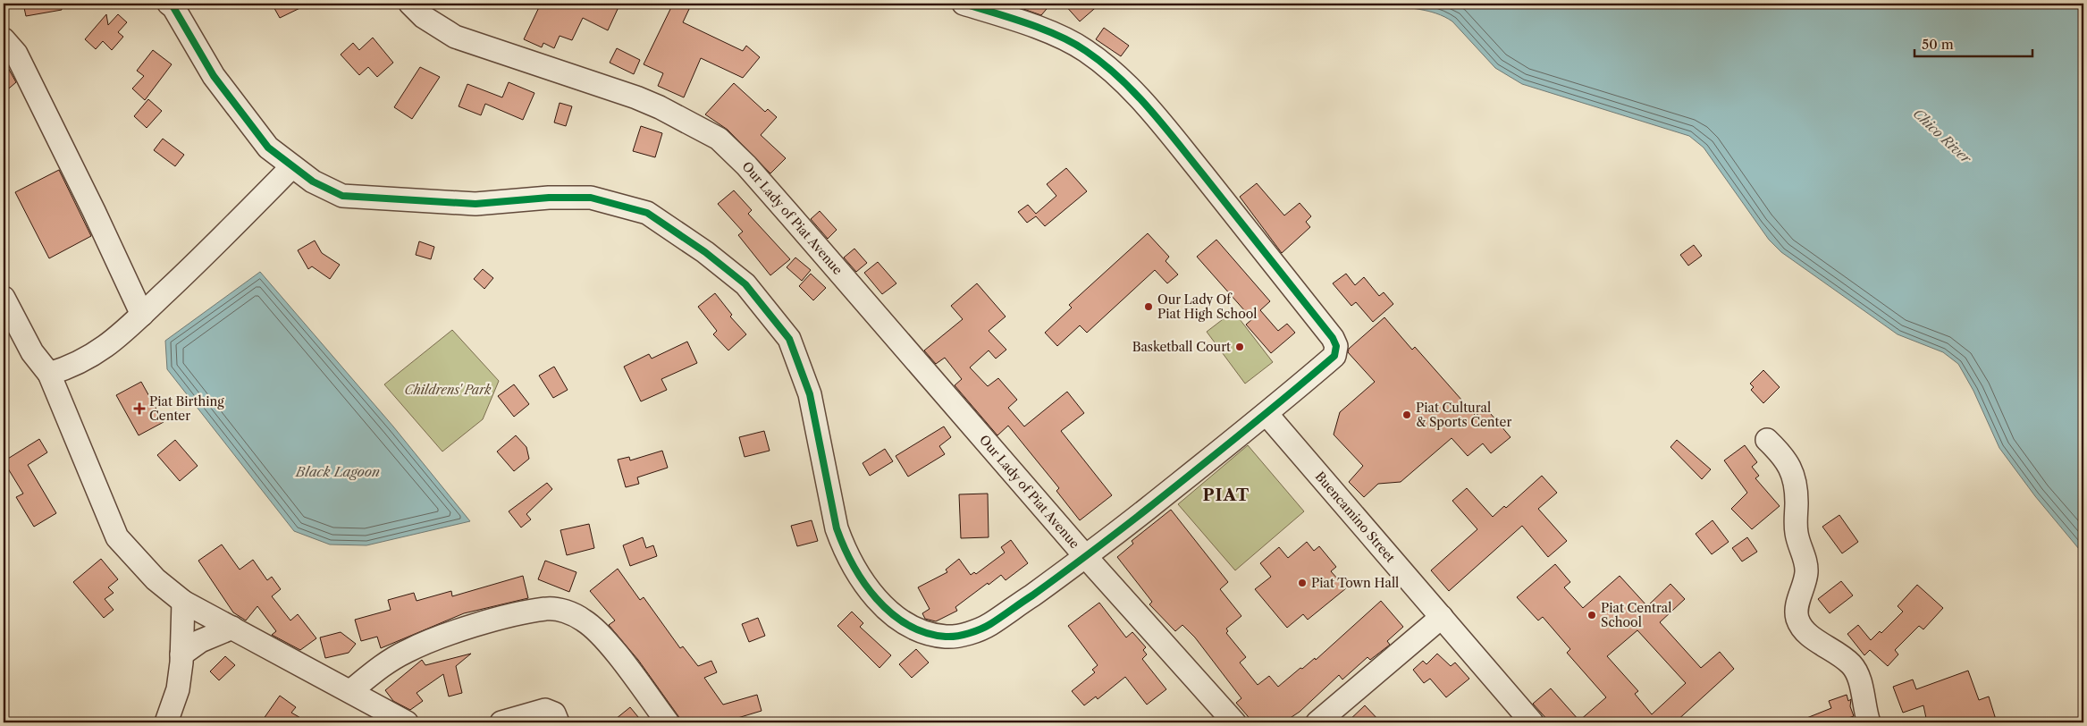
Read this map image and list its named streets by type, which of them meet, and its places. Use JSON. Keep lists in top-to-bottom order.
{
  "streets": {
    "street": ["Our Lady of Piat Avenue", "Buencamino Street"]
  },
  "districts": ["PIAT"],
  "water": ["Chico River", "Black Lagoon"],
  "parks": ["Childrens' Park"],
  "places": {
    "other": [
      "Our Lady Of Piat High School",
      "Basketball Court",
      "Piat Cultural & Sports Center",
      "Piat Town Hall",
      "Piat Central School"
    ],
    "health": ["Piat Birthing Center"]
  },
  "scale_bar": "50 m"
}
